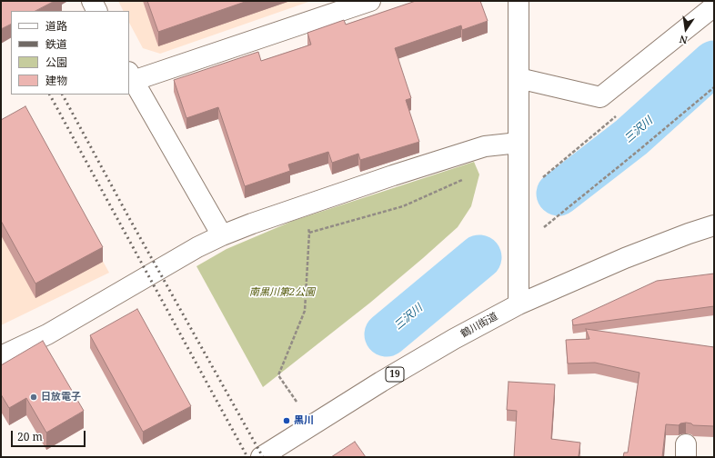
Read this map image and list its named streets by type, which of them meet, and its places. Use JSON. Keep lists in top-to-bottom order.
{
  "streets": {
    "street": ["鶴川街道", "19"]
  },
  "water": ["三沢川"],
  "parks": ["南黒川第2公園"],
  "places": ["日放電子", "黒川"],
  "legend": [
    "道路",
    "鉄道",
    "公園",
    "建物"
  ],
  "scale_bar": "20 m",
  "north": "bottom"
}
